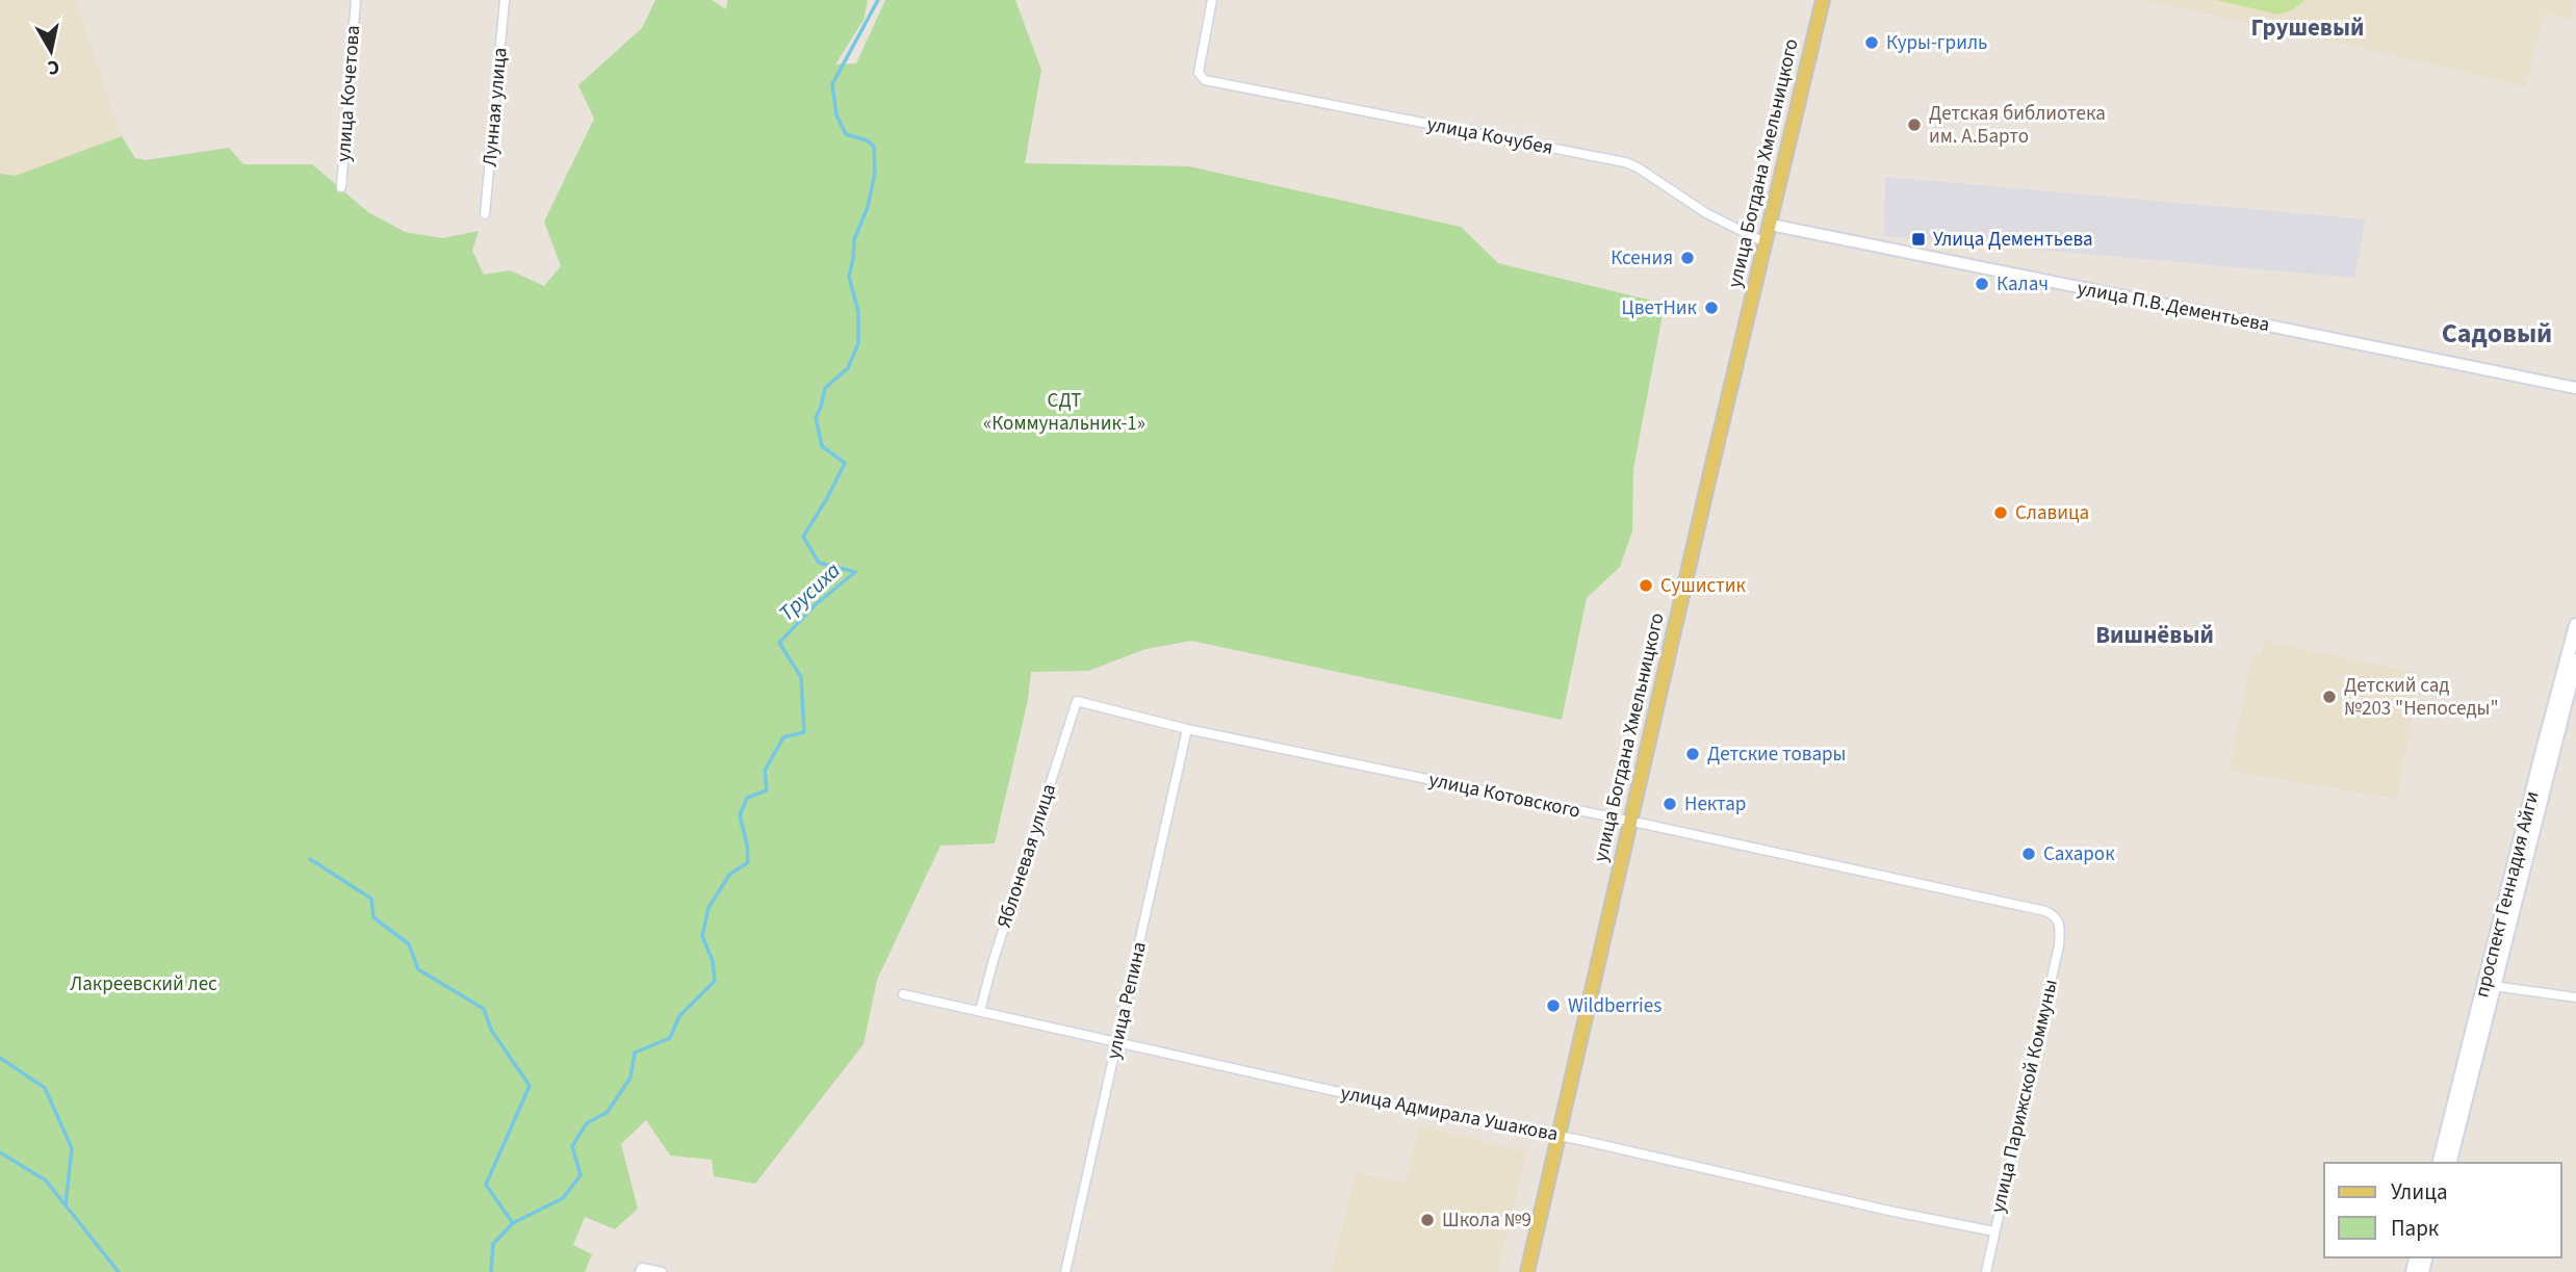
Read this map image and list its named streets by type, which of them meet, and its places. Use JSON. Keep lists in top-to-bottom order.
{
  "streets": {
    "main road": ["улица Богдана Хмельницкого", "проспект Геннадия Айги"],
    "street": [
      "улица Кочетова",
      "Лунная улица",
      "улица Кочубея",
      "улица П.В.Дементьева",
      "улица Котовского",
      "Яблоневая улица",
      "улица Репина",
      "улица Парижской Коммуны",
      "улица Адмирала Ушакова"
    ]
  },
  "crossings": [
    ["улица Кочубея", "улица Богдана Хмельницкого"],
    ["улица Богдана Хмельницкого", "улица П.В.Дементьева"],
    ["улица Богдана Хмельницкого", "улица Котовского"],
    ["улица Богдана Хмельницкого", "улица Адмирала Ушакова"],
    ["улица Котовского", "Яблоневая улица"],
    ["улица Котовского", "улица Репина"],
    ["улица Котовского", "улица Парижской Коммуны"],
    ["Яблоневая улица", "улица Адмирала Ушакова"],
    ["улица Репина", "улица Адмирала Ушакова"],
    ["улица Парижской Коммуны", "улица Адмирала Ушакова"]
  ],
  "districts": ["Грушевый", "Садовый", "Вишнёвый"],
  "water": ["Трусиха"],
  "parks": ["СДТ «Коммунальник-1»", "Лакреевский лес"],
  "places": {
    "other": [
      "Куры-гриль",
      "Детская библиотека им. А.Барто",
      "Ксения",
      "Калач",
      "ЦветНик",
      "Славица",
      "Сушистик",
      "Детский сад №203 \"Непоседы\"",
      "Детские товары",
      "Нектар",
      "Сахарок",
      "Wildberries",
      "Школа №9"
    ],
    "transit": ["Улица Дементьева"]
  },
  "legend": ["Улица", "Парк"],
  "north": "bottom"
}
